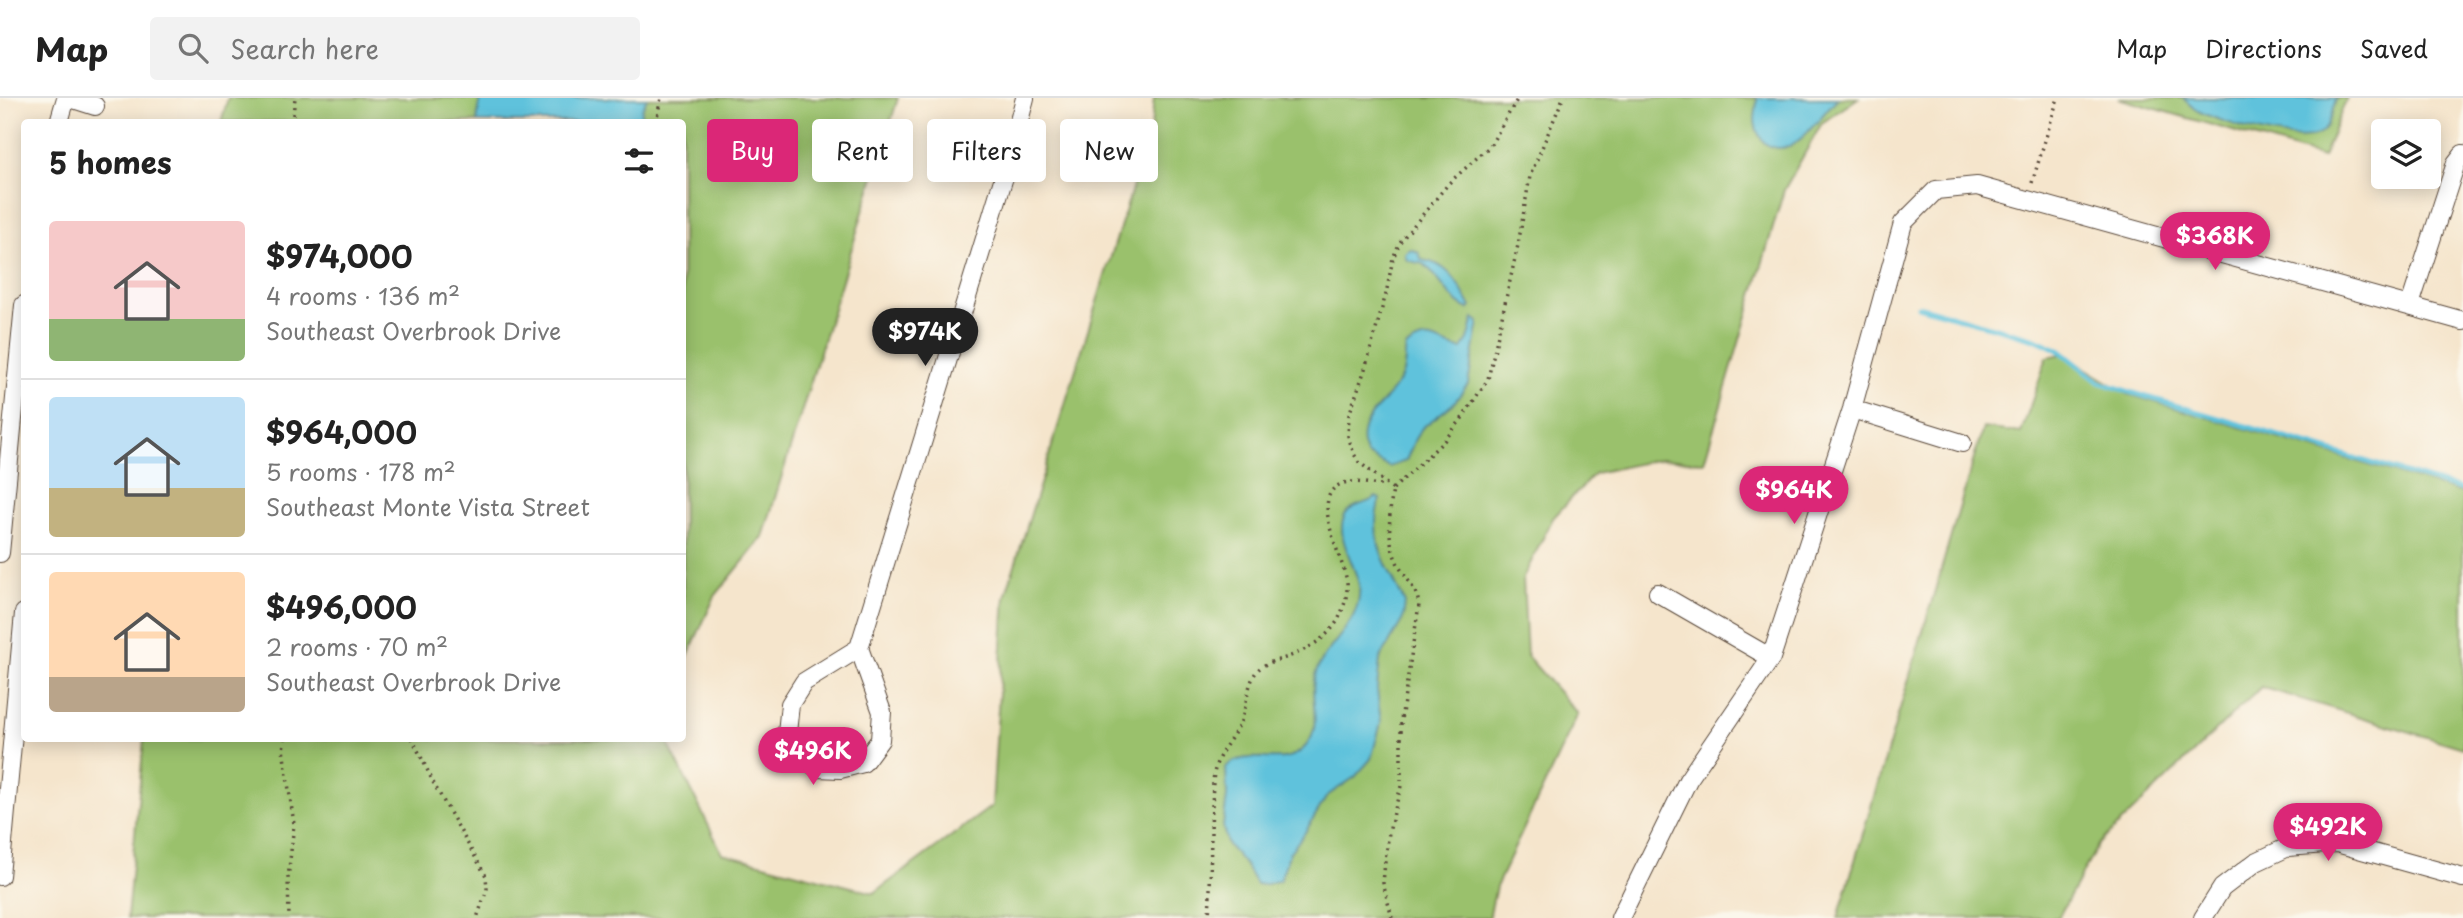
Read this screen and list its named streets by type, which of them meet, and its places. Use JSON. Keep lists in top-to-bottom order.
{
  "page": {
    "header": "Map",
    "search": "Search here",
    "nav": ["Map", "Directions", "Saved"],
    "chip": [
      "Buy",
      "Rent",
      "Filters",
      "New"
    ],
    "heading": "5 homes",
    "list": [
      {
        "name": "$974,000",
        "note": "4 rooms · 136 m² · Southeast Overbrook Drive"
      },
      {
        "name": "$964,000",
        "note": "5 rooms · 178 m² · Southeast Monte Vista Street"
      },
      {
        "name": "$496,000",
        "note": "2 rooms · 70 m² · Southeast Overbrook Drive"
      }
    ],
    "price": [
      "$368K",
      "$974K",
      "$964K",
      "$496K",
      "$492K"
    ]
  }
}
